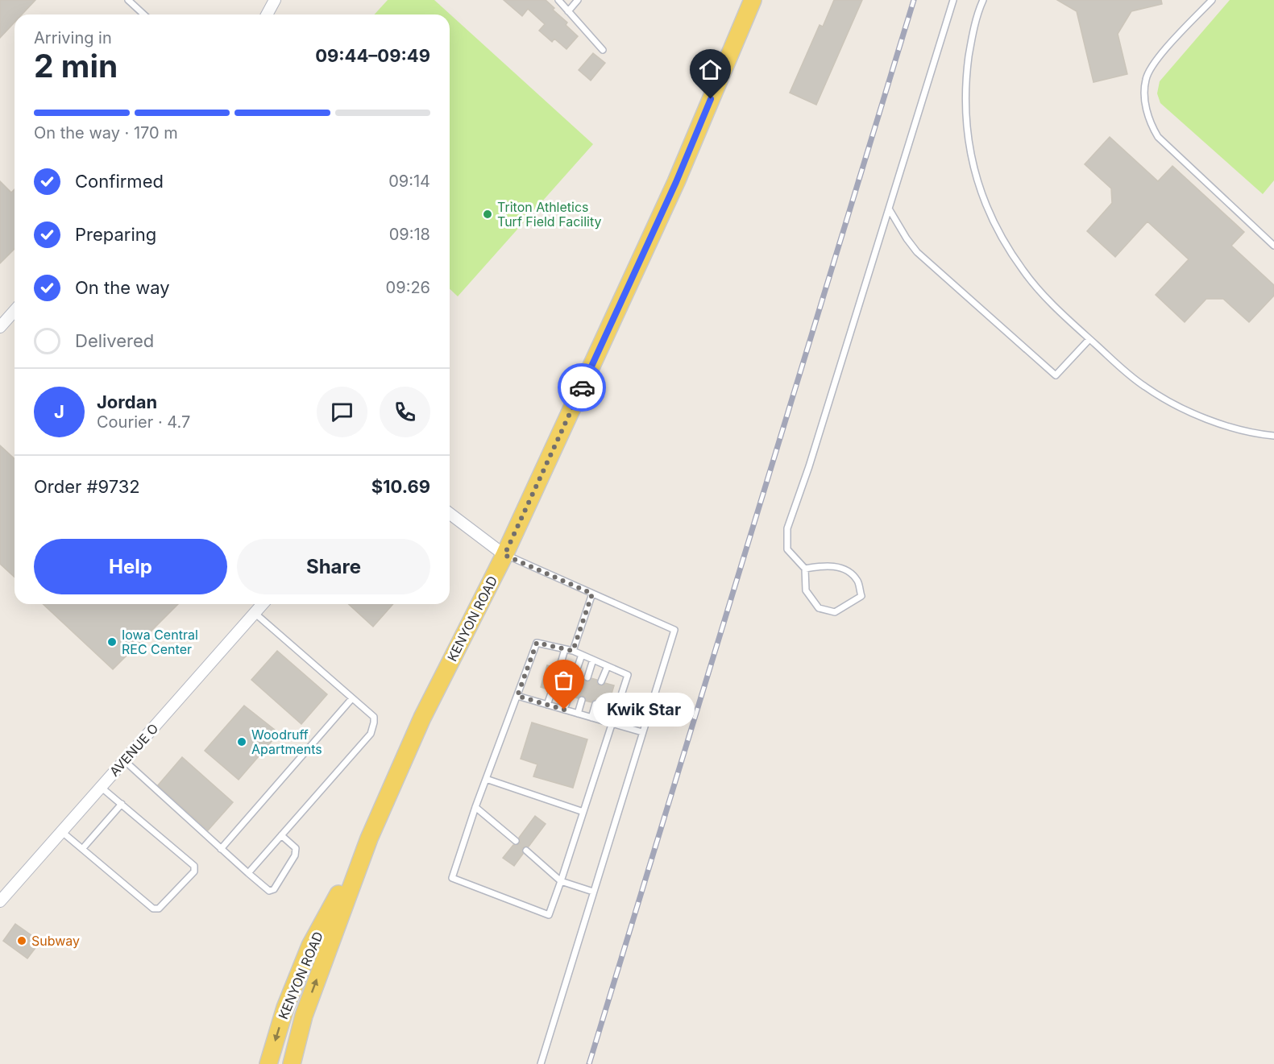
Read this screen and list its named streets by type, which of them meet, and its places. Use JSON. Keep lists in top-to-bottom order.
{
  "streets": {
    "main road": ["KENYON ROAD"],
    "street": ["AVENUE O"]
  },
  "places": [
    "Triton Athletics Turf Field Facility",
    "Iowa Central REC Center",
    "Kwik Star",
    "Woodruff Apartments",
    "Subway"
  ],
  "page": {
    "heading": ["2 min", "Arriving in", "09:44–09:49"],
    "panel": [
      "Jordan",
      "Courier · 4.7",
      "Order #9732",
      "$10.69"
    ],
    "bar": "On the way · 170 m",
    "list": [
      ["Confirmed", "09:14"],
      ["Preparing", "09:18"],
      ["On the way", "09:26"],
      "Delivered"
    ],
    "round": "J",
    "buttons": ["Help", "Share"],
    "bubble": "Kwik Star"
  }
}
